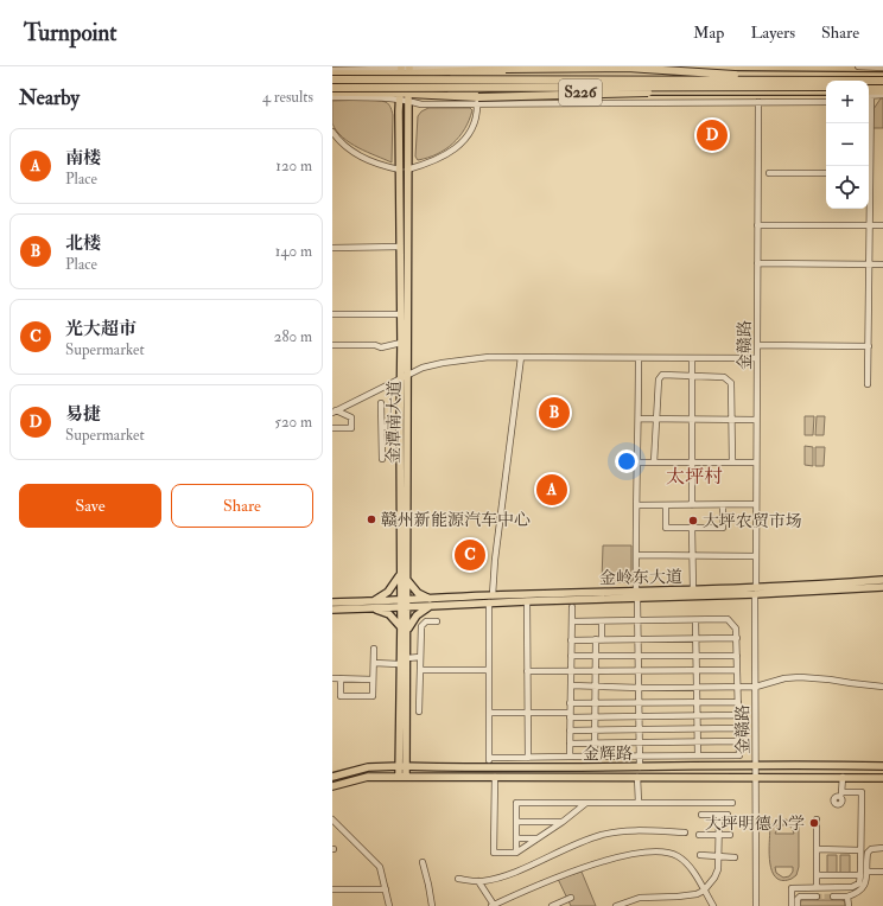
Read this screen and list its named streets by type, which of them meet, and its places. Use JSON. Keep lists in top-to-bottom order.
{
  "streets": {
    "main road": [
      "S226",
      "金潭南大道",
      "金岭东大道",
      "金辉路"
    ],
    "street": ["金赣路"]
  },
  "crossings": [
    ["S226", "金潭南大道"],
    ["金赣路", "金岭东大道"],
    ["金赣路", "金辉路"],
    ["金潭南大道", "金岭东大道"],
    ["金潭南大道", "金辉路"]
  ],
  "districts": ["太坪村"],
  "places": ["赣州新能源汽车中心", "大坪农贸市场", "大坪明德小学"],
  "page": {
    "header": "Turnpoint",
    "nav": ["Map", "Layers", "Share"],
    "heading": ["Nearby", "4 results"],
    "map_buttons": ["+", "−"],
    "pins": [
      "D",
      "B",
      "A",
      "C"
    ],
    "list": [
      {
        "mark": "A",
        "name": "南楼",
        "note": "Place",
        "value": "120 m"
      },
      {
        "mark": "B",
        "name": "北楼",
        "note": "Place",
        "value": "140 m"
      },
      {
        "mark": "C",
        "name": "光大超市",
        "note": "Supermarket",
        "value": "280 m"
      },
      {
        "mark": "D",
        "name": "易捷",
        "note": "Supermarket",
        "value": "520 m"
      }
    ],
    "buttons": ["Save", "Share"]
  }
}
